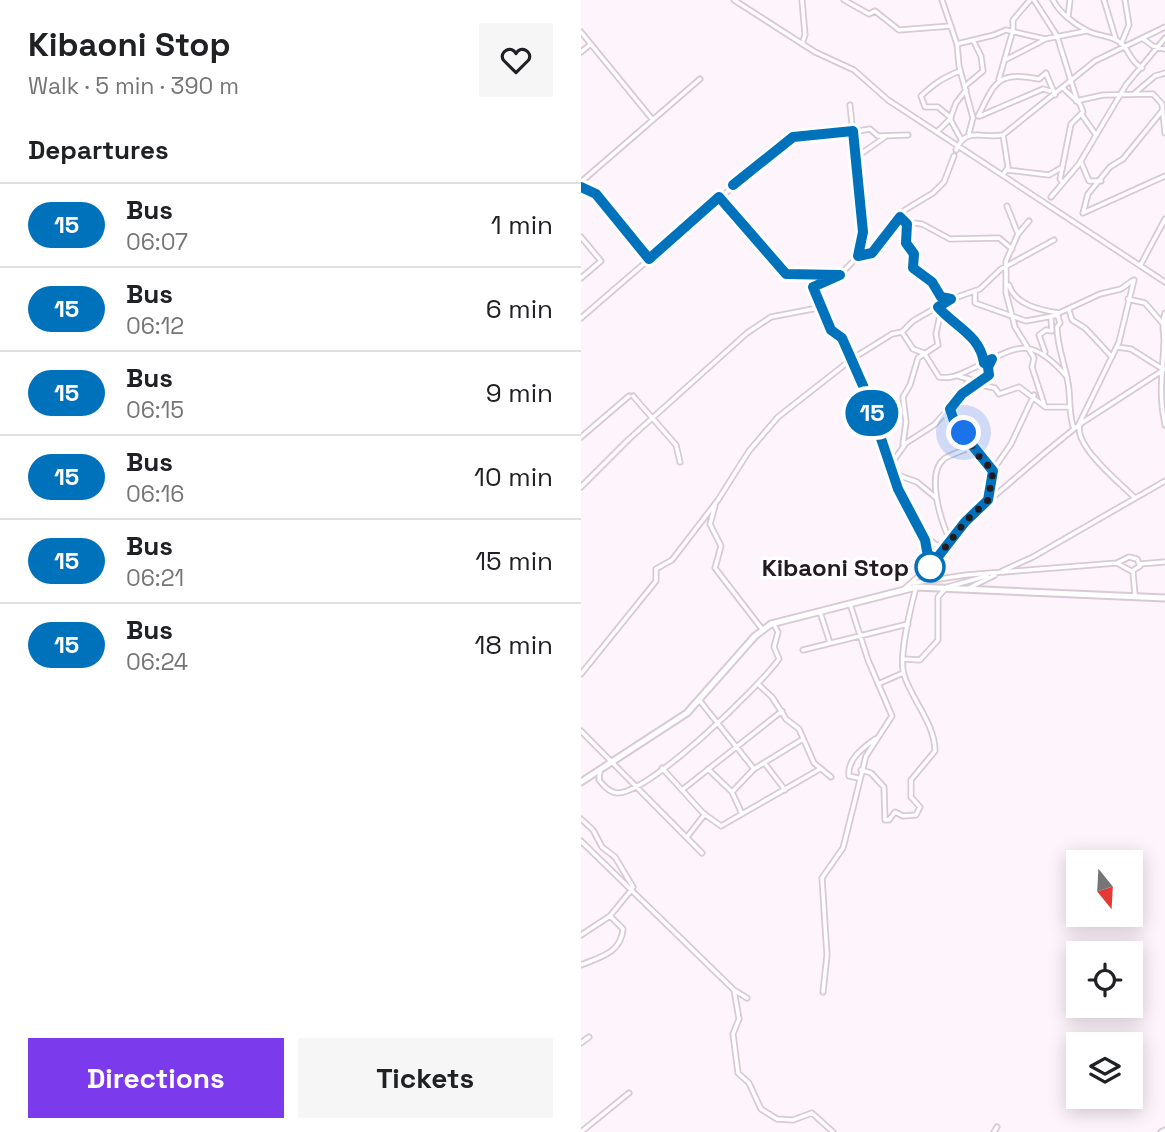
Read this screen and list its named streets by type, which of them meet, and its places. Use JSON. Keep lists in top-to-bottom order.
{
  "places": ["Kibaoni Stop"],
  "lines": ["bus line 15"],
  "north": "bottom",
  "page": {
    "heading": [
      ["Kibaoni Stop", "Walk · 5 min · 390 m"],
      "Departures"
    ],
    "on_map": "15",
    "list": [
      {
        "mark": "15",
        "name": "Bus",
        "note": "06:07",
        "value": "1 min"
      },
      {
        "mark": "15",
        "name": "Bus",
        "note": "06:12",
        "value": "6 min"
      },
      {
        "mark": "15",
        "name": "Bus",
        "note": "06:15",
        "value": "9 min"
      },
      {
        "mark": "15",
        "name": "Bus",
        "note": "06:16",
        "value": "10 min"
      },
      {
        "mark": "15",
        "name": "Bus",
        "note": "06:21",
        "value": "15 min"
      },
      {
        "mark": "15",
        "name": "Bus",
        "note": "06:24",
        "value": "18 min"
      }
    ],
    "buttons": ["Directions", "Tickets"]
  }
}
